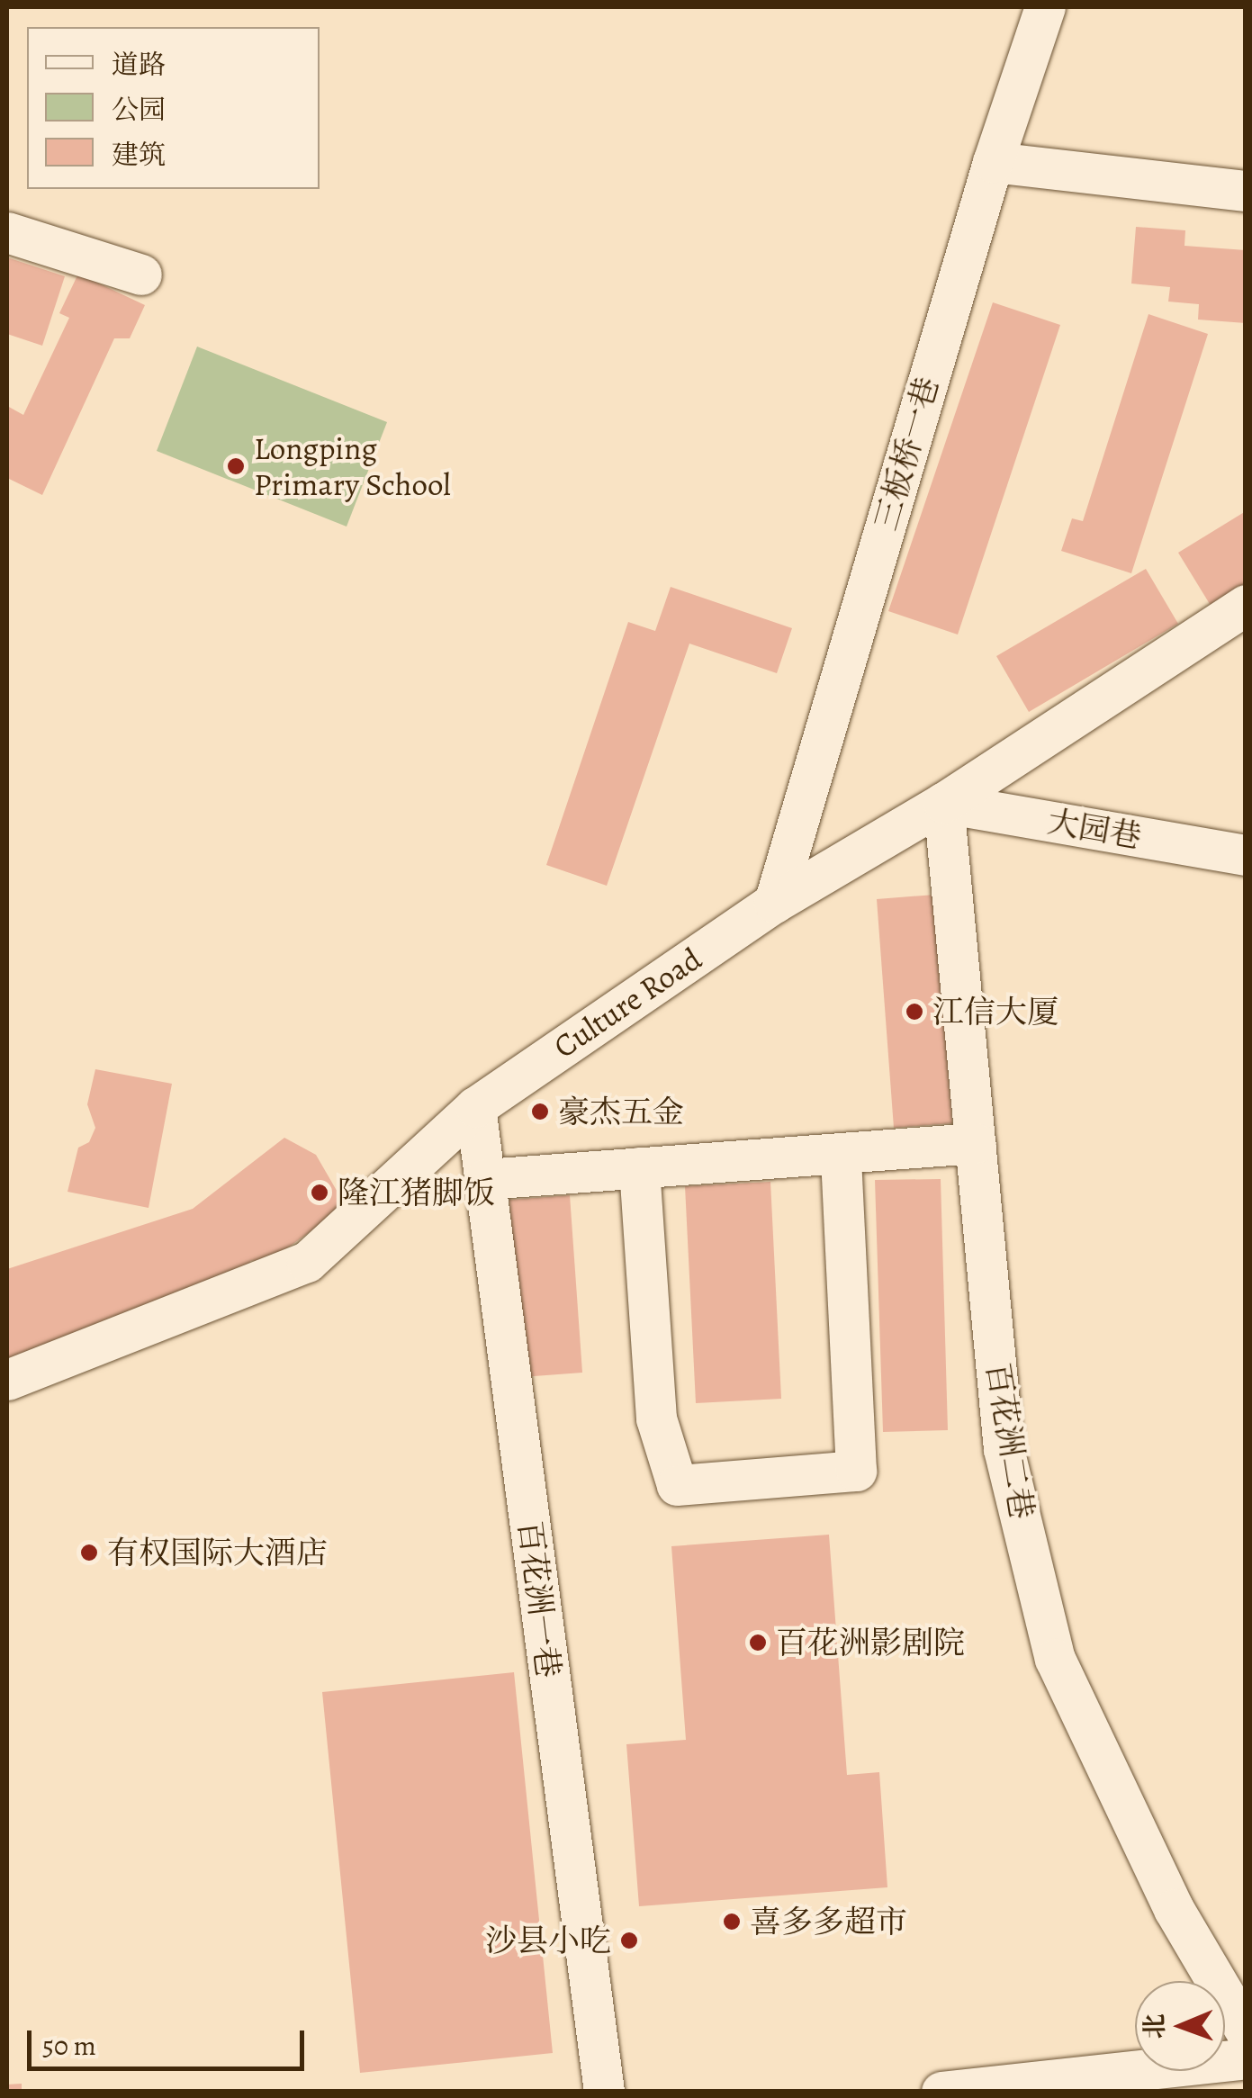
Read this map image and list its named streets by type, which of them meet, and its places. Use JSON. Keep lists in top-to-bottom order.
{
  "streets": {
    "street": [
      "三板桥一巷",
      "大园巷",
      "Culture Road",
      "百花洲二巷",
      "百花洲一巷"
    ]
  },
  "crossings": [
    ["三板桥一巷", "Culture Road"],
    ["大园巷", "Culture Road"],
    ["大园巷", "百花洲二巷"],
    ["Culture Road", "百花洲二巷"],
    ["Culture Road", "百花洲一巷"]
  ],
  "places": [
    "Longping Primary School",
    "江信大厦",
    "豪杰五金",
    "隆江猪脚饭",
    "有权国际大酒店",
    "百花洲影剧院",
    "喜多多超市",
    "沙县小吃"
  ],
  "legend": ["道路", "公园", "建筑"],
  "scale_bar": "50 m",
  "north": "left"
}
